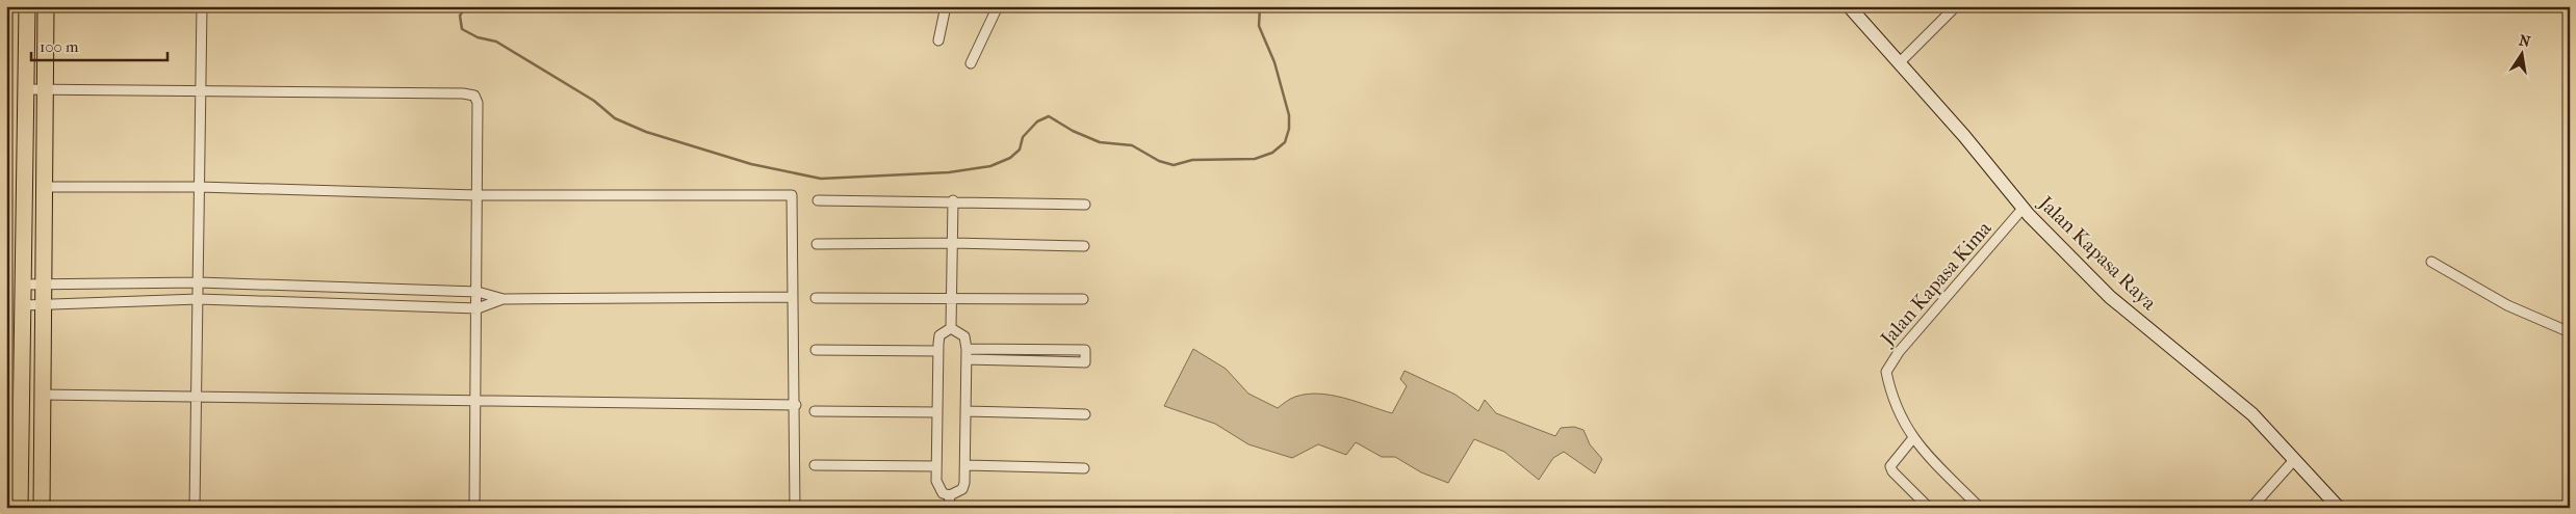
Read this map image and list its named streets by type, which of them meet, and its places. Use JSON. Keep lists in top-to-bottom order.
{
  "streets": {
    "main road": ["Jalan Kapasa Raya"],
    "street": ["Jalan Kapasa Kima"]
  },
  "crossings": [
    ["Jalan Kapasa Raya", "Jalan Kapasa Kima"]
  ],
  "scale_bar": "100 m",
  "north": "top"
}
